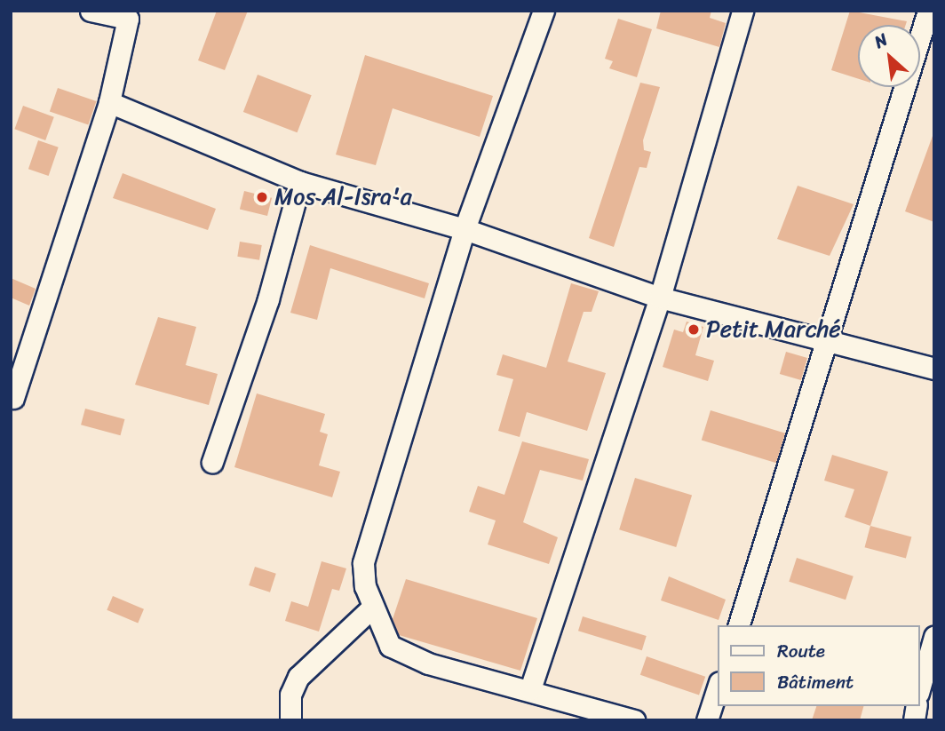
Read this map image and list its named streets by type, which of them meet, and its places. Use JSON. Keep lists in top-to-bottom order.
{
  "places": ["Mos Al-Isra'a", "Petit Marché"],
  "legend": ["Route", "Bâtiment"],
  "north": "top left"
}
